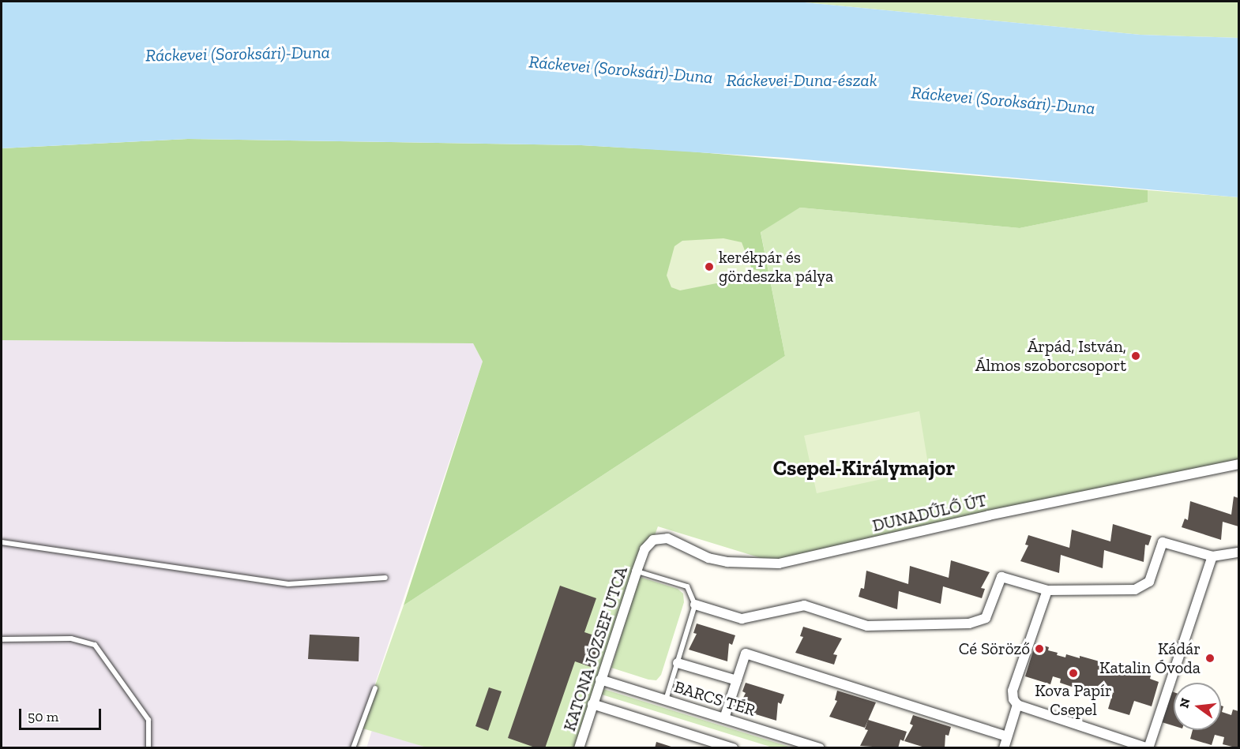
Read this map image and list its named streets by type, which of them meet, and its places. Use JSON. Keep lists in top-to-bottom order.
{
  "streets": {
    "street": ["DUNADŰLŐ ÚT", "KATONA JÓZSEF UTCA", "BARCS TÉR"]
  },
  "crossings": [
    ["DUNADŰLŐ ÚT", "KATONA JÓZSEF UTCA"],
    ["KATONA JÓZSEF UTCA", "BARCS TÉR"]
  ],
  "districts": ["Csepel-Királymajor"],
  "water": ["Ráckevei (Soroksári)-Duna", "Ráckevei-Duna-észak"],
  "places": [
    "kerékpár és gördeszka pálya",
    "Árpád, István, Álmos szoborcsoport",
    "Cé Söröző",
    "Kádár Katalin Óvoda",
    "Kova Papír Csepel"
  ],
  "scale_bar": "50 m",
  "north": "left"
}
